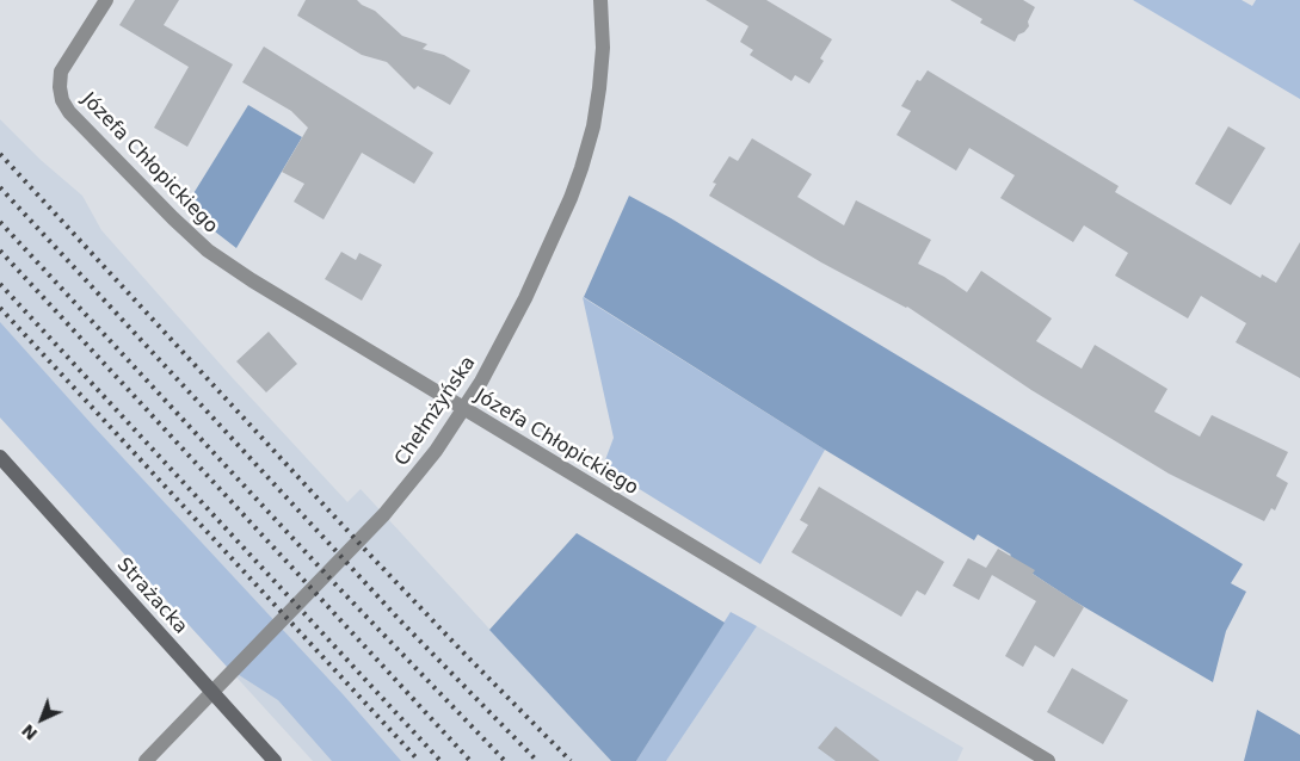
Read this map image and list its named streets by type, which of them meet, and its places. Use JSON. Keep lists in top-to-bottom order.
{
  "streets": {
    "main road": ["Strażacka"],
    "street": ["Józefa Chłopickiego", "Chełmżyńska"]
  },
  "north": "bottom left"
}
